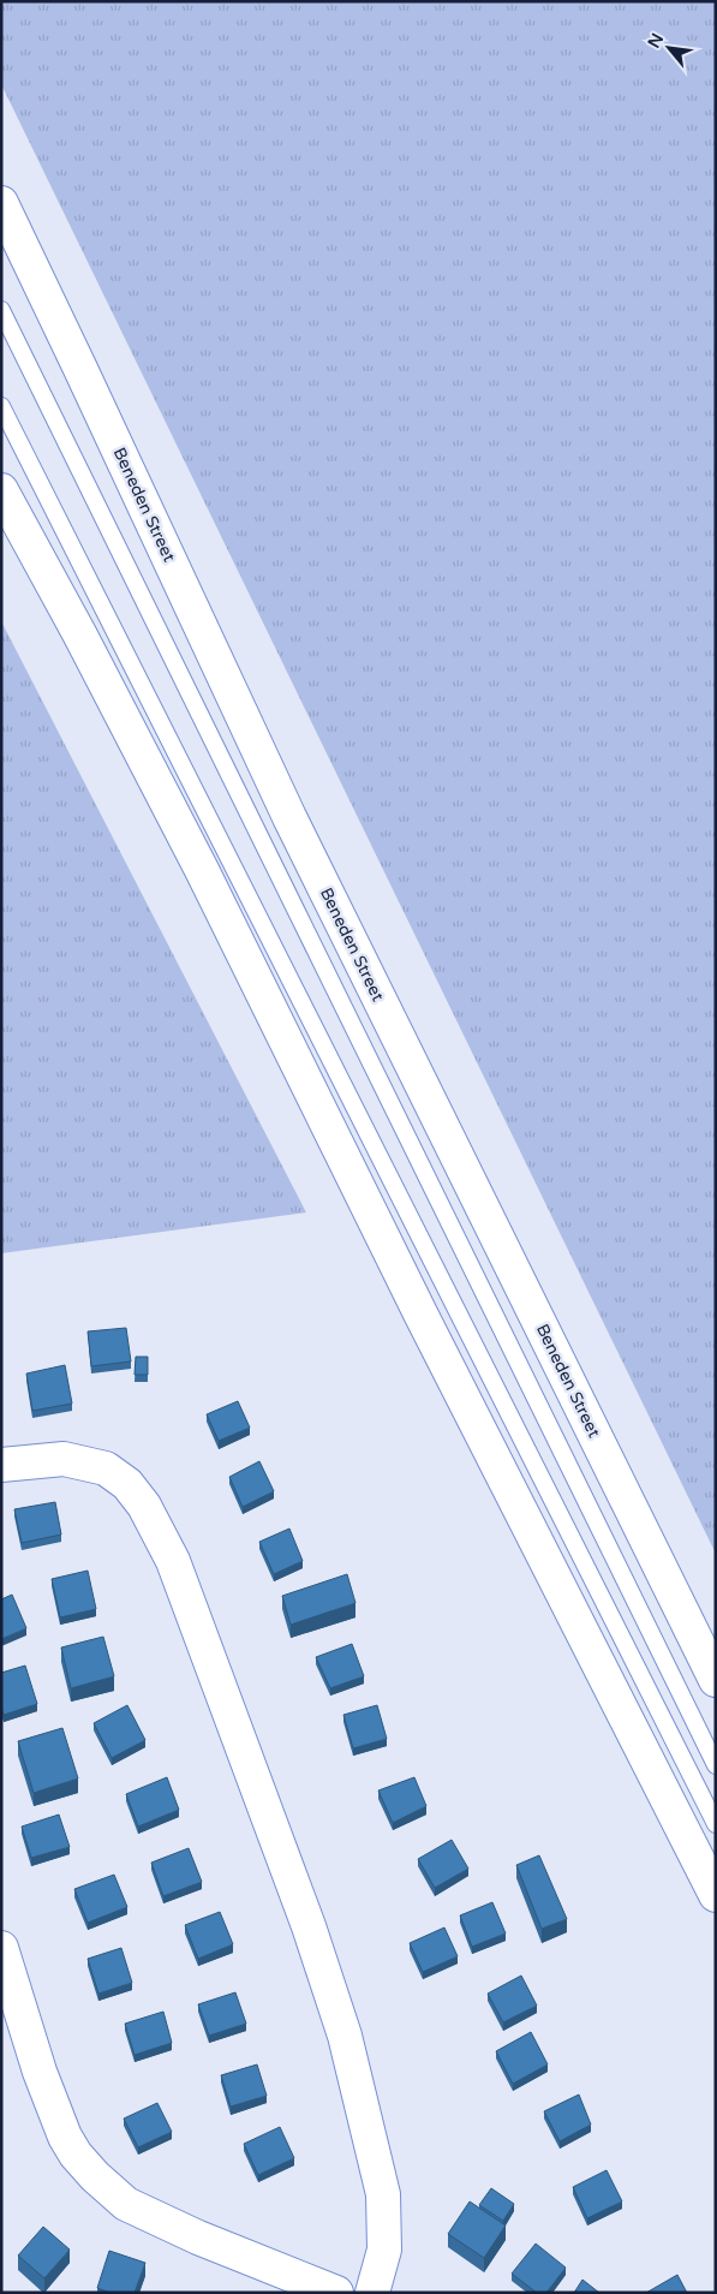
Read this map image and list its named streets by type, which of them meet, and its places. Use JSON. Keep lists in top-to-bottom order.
{
  "streets": {
    "main road": ["Beneden Street"]
  },
  "north": "top left"
}
